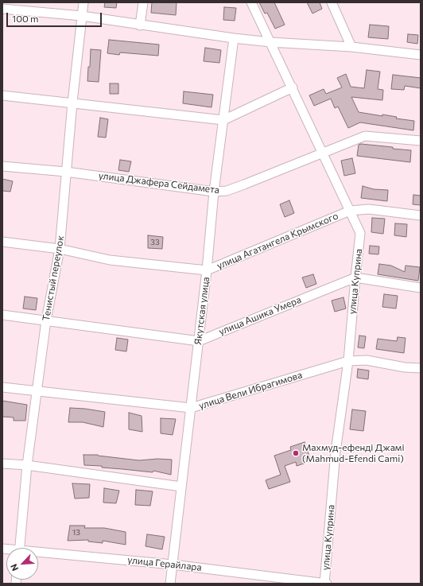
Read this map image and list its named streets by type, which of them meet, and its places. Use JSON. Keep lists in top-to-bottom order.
{
  "streets": {
    "street": [
      "улица Джафера Сейдамета",
      "улица Агатангела Крымского",
      "Тенистый переулок",
      "улица Куприна",
      "Якутская улица",
      "улица Ашика Умера",
      "улица Вели Ибрагимова",
      "улица Герайлара"
    ]
  },
  "crossings": [
    ["улица Джафера Сейдамета", "Тенистый переулок"],
    ["улица Джафера Сейдамета", "улица Куприна"],
    ["улица Джафера Сейдамета", "Якутская улица"],
    ["улица Агатангела Крымского", "Тенистый переулок"],
    ["улица Агатангела Крымского", "улица Куприна"],
    ["улица Агатангела Крымского", "Якутская улица"],
    ["Тенистый переулок", "улица Ашика Умера"],
    ["Тенистый переулок", "улица Вели Ибрагимова"],
    ["улица Куприна", "улица Ашика Умера"],
    ["улица Куприна", "улица Вели Ибрагимова"],
    ["улица Куприна", "улица Герайлара"],
    ["Якутская улица", "улица Ашика Умера"],
    ["Якутская улица", "улица Вели Ибрагимова"],
    ["Якутская улица", "улица Герайлара"]
  ],
  "places": ["Махмуд-ефенді Джамі (Mahmud-Efendi Cami)"],
  "house_numbers": ["33", "13"],
  "scale_bar": "100 m",
  "north": "bottom left"
}
